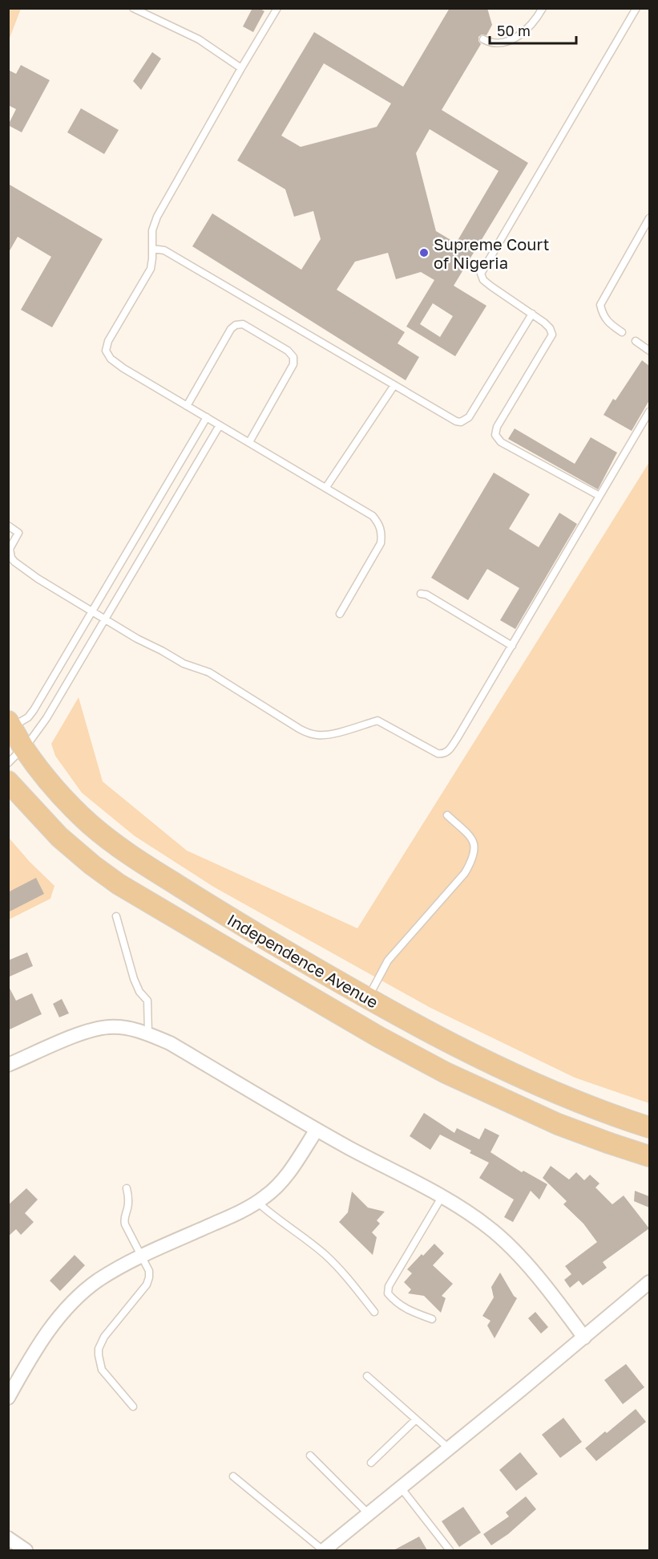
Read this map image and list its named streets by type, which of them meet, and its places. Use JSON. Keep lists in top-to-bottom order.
{
  "streets": {
    "main road": ["Independence Avenue"]
  },
  "places": ["Supreme Court of Nigeria"],
  "scale_bar": "50 m"
}
